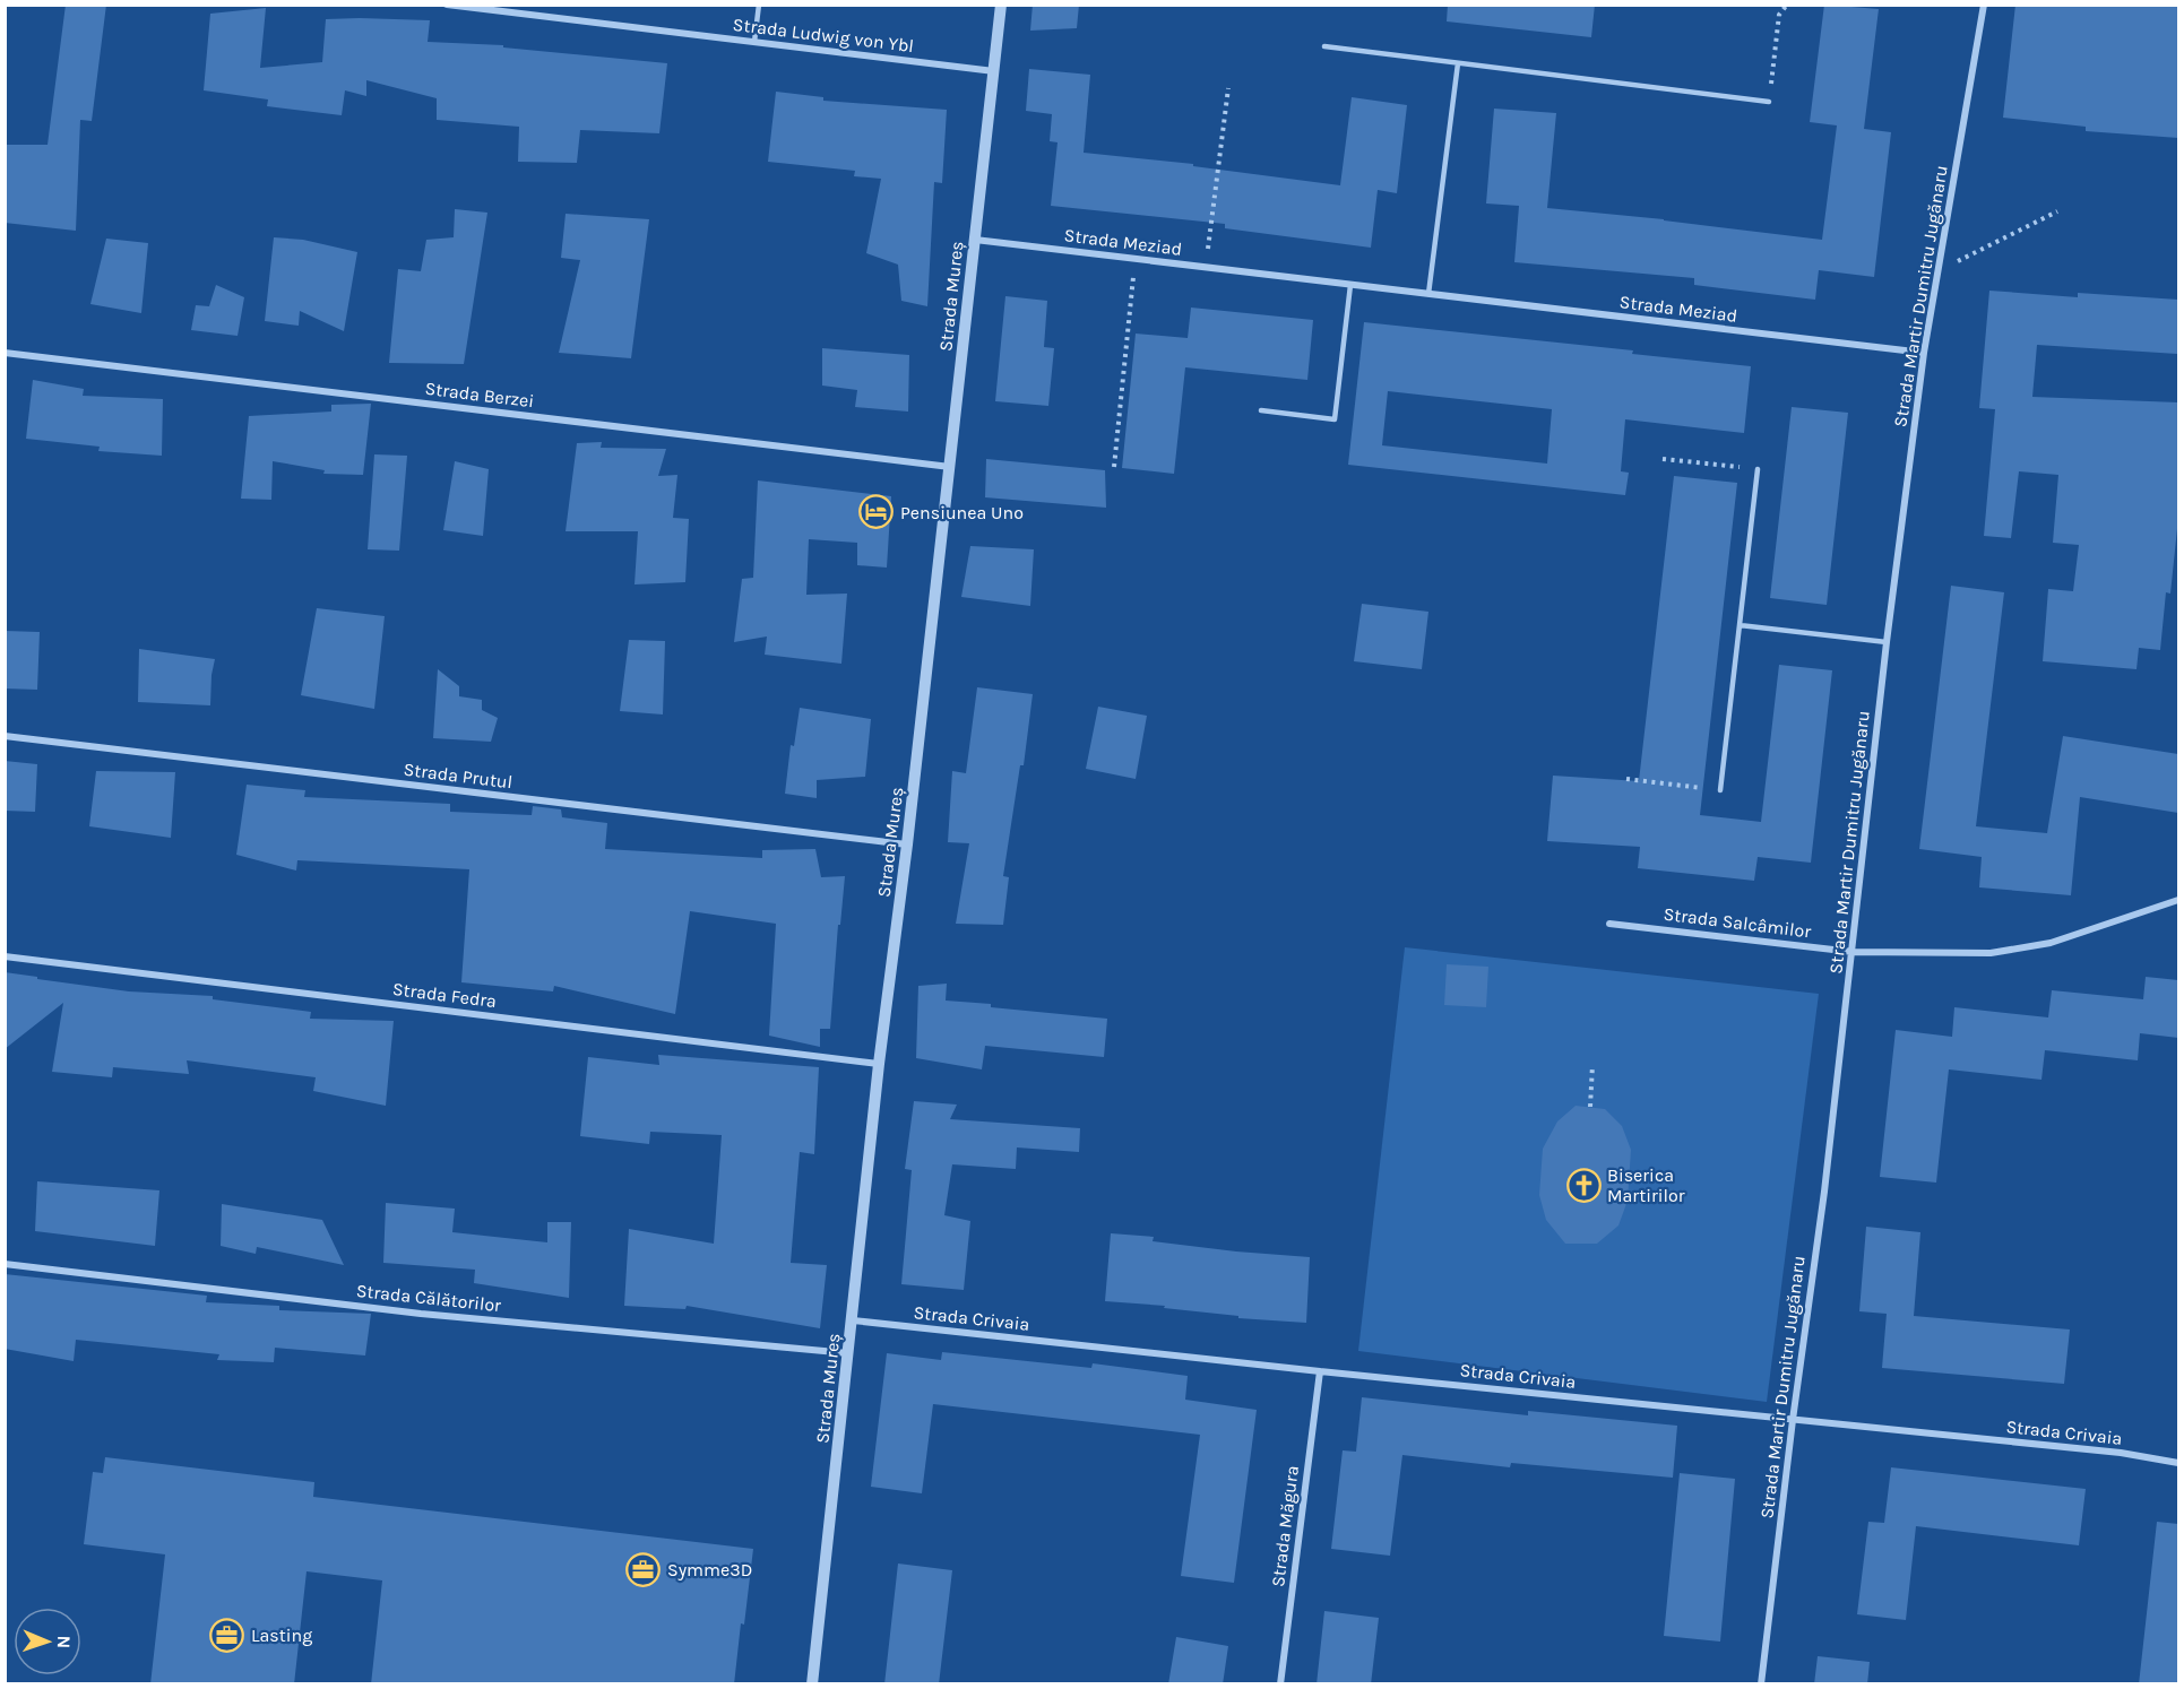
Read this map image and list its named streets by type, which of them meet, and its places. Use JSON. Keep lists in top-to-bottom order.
{
  "streets": {
    "street": [
      "Strada Ludwig von Ybl",
      "Strada Meziad",
      "Strada Mureș",
      "Strada Martir Dumitru Jugănaru",
      "Strada Berzei",
      "Strada Prutul",
      "Strada Salcâmilor",
      "Strada Fedra",
      "Strada Călătorilor",
      "Strada Crivaia",
      "Strada Măgura"
    ]
  },
  "crossings": [
    ["Strada Ludwig von Ybl", "Strada Mureș"],
    ["Strada Meziad", "Strada Mureș"],
    ["Strada Meziad", "Strada Martir Dumitru Jugănaru"],
    ["Strada Mureș", "Strada Berzei"],
    ["Strada Mureș", "Strada Prutul"],
    ["Strada Mureș", "Strada Fedra"],
    ["Strada Mureș", "Strada Călătorilor"],
    ["Strada Mureș", "Strada Crivaia"],
    ["Strada Martir Dumitru Jugănaru", "Strada Salcâmilor"],
    ["Strada Martir Dumitru Jugănaru", "Strada Crivaia"],
    ["Strada Crivaia", "Strada Măgura"]
  ],
  "places": {
    "hotel": ["Pensiunea Uno"],
    "church": ["Biserica Martirilor"],
    "office": ["Symme3D", "Lasting"]
  },
  "north": "right"
}
